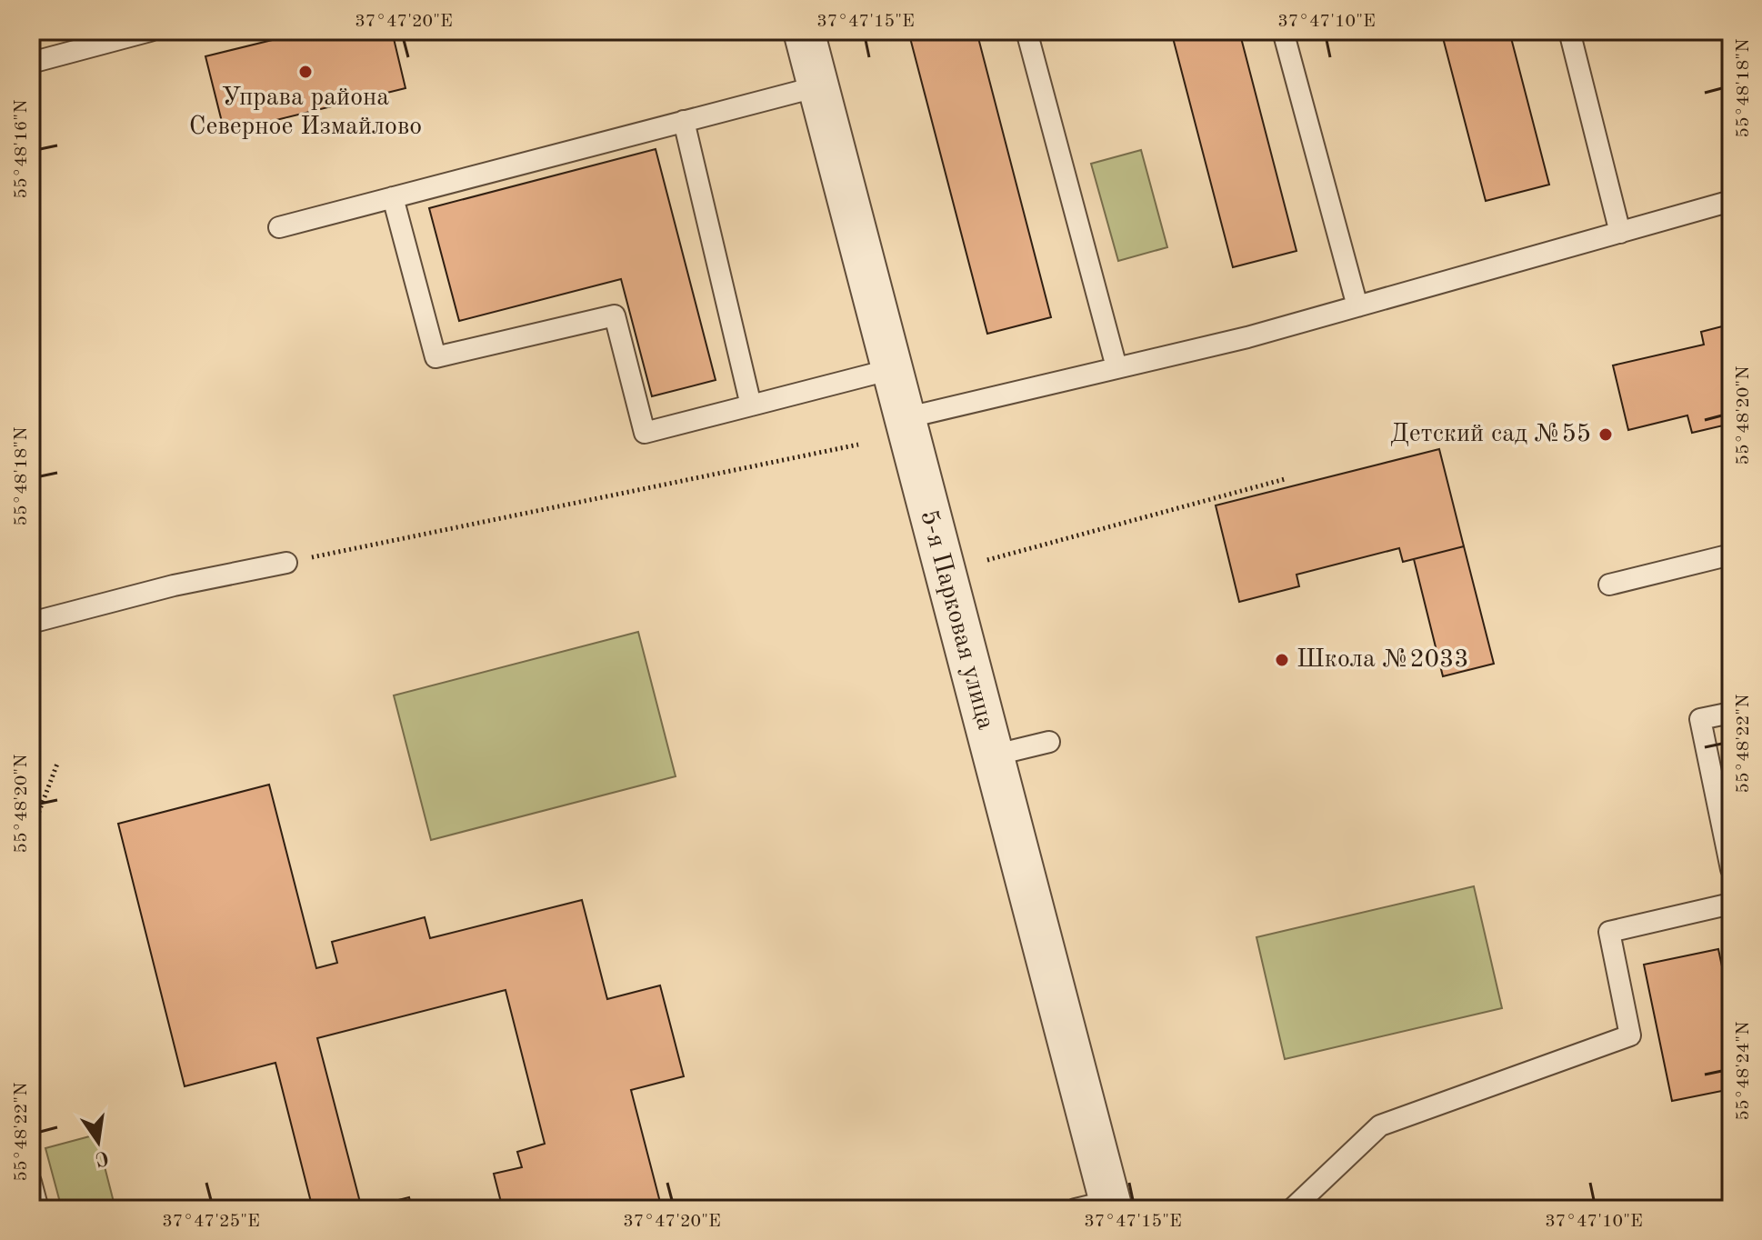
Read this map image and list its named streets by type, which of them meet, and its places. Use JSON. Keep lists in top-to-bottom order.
{
  "streets": {
    "street": ["5-я Парковая улица"]
  },
  "places": ["Управа района Северное Измайлово", "Детский сад №55", "Школа №2033"],
  "north": "bottom",
  "coordinates": [
    "37°47'20\"E",
    "37°47'15\"E",
    "37°47'10\"E",
    "55°48'18\"N",
    "55°48'16\"N",
    "55°48'20\"N",
    "55°48'22\"N",
    "55°48'24\"N",
    "37°47'25\"E"
  ]
}
